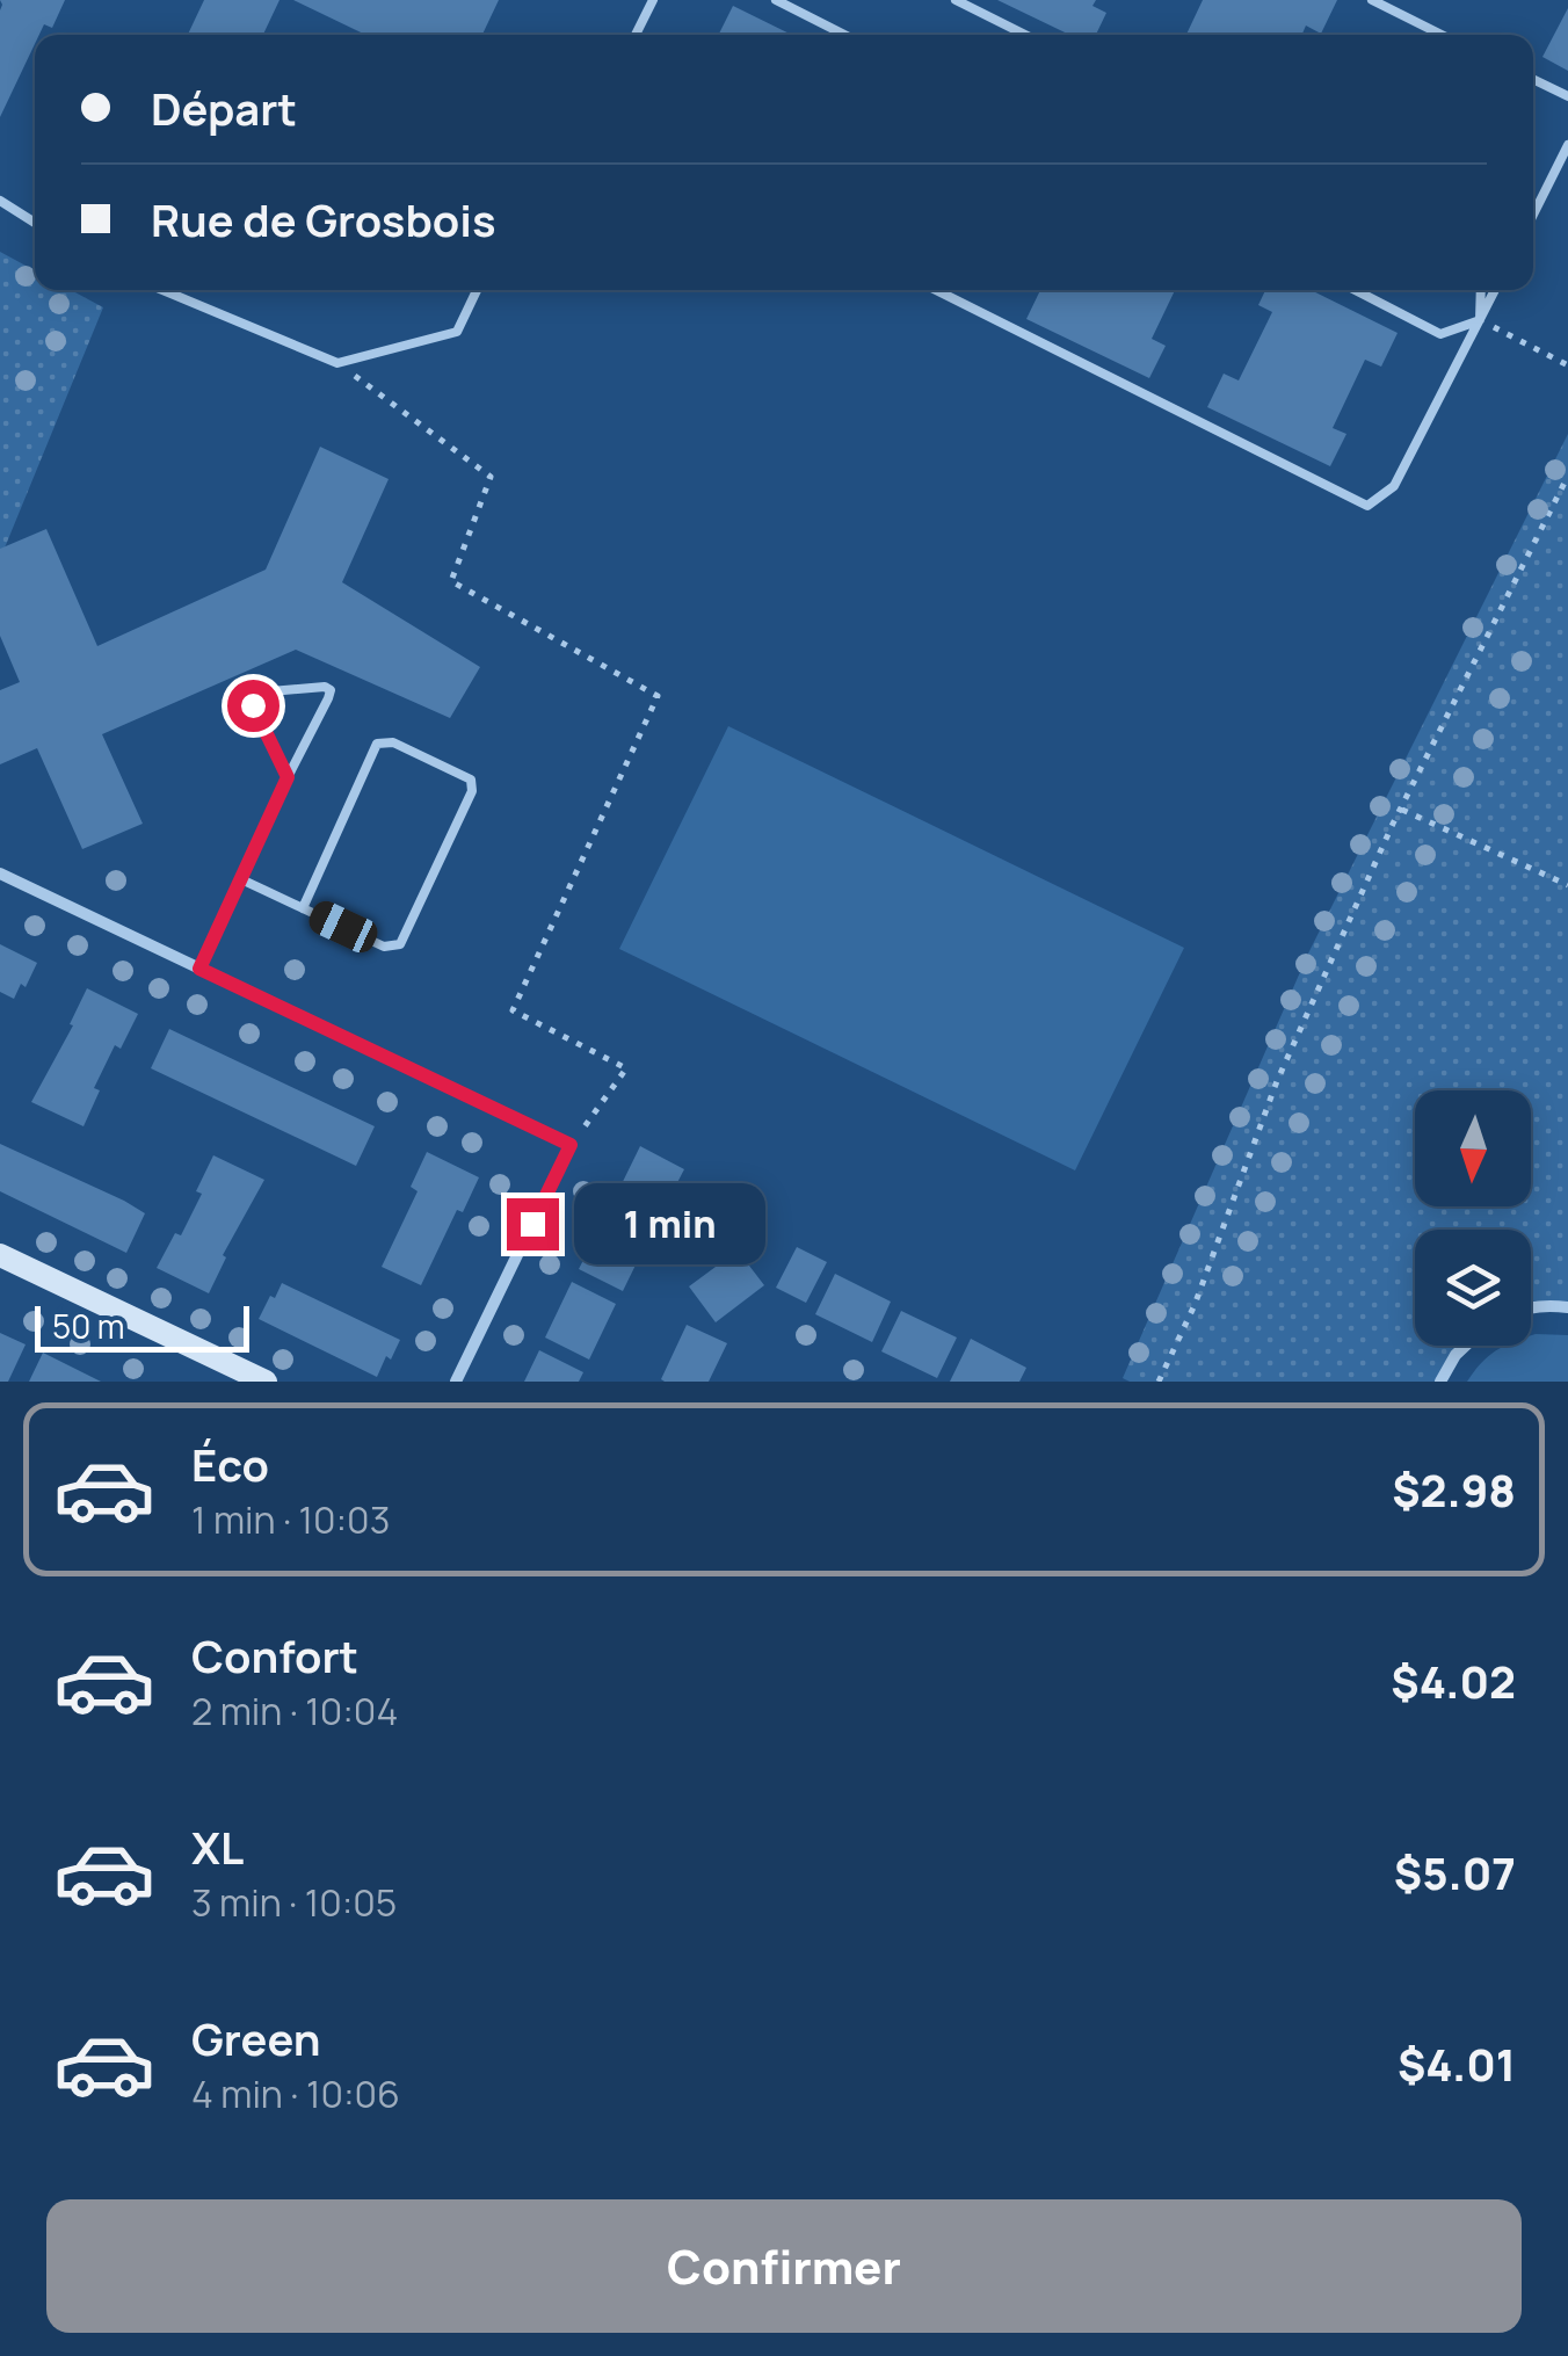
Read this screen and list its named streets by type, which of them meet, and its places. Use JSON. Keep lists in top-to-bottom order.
{
  "scale_bar": "50 m",
  "north": "bottom",
  "page": {
    "banner": ["Départ", "Rue de Grosbois"],
    "bubble": "1 min",
    "scale": "50 m",
    "list": [
      {
        "name": "Éco",
        "note": "1 min · 10:03",
        "value": "$2.98"
      },
      {
        "name": "Confort",
        "note": "2 min · 10:04",
        "value": "$4.02"
      },
      {
        "name": "XL",
        "note": "3 min · 10:05",
        "value": "$5.07"
      },
      {
        "name": "Green",
        "note": "4 min · 10:06",
        "value": "$4.01"
      }
    ],
    "buttons": "Confirmer"
  }
}
